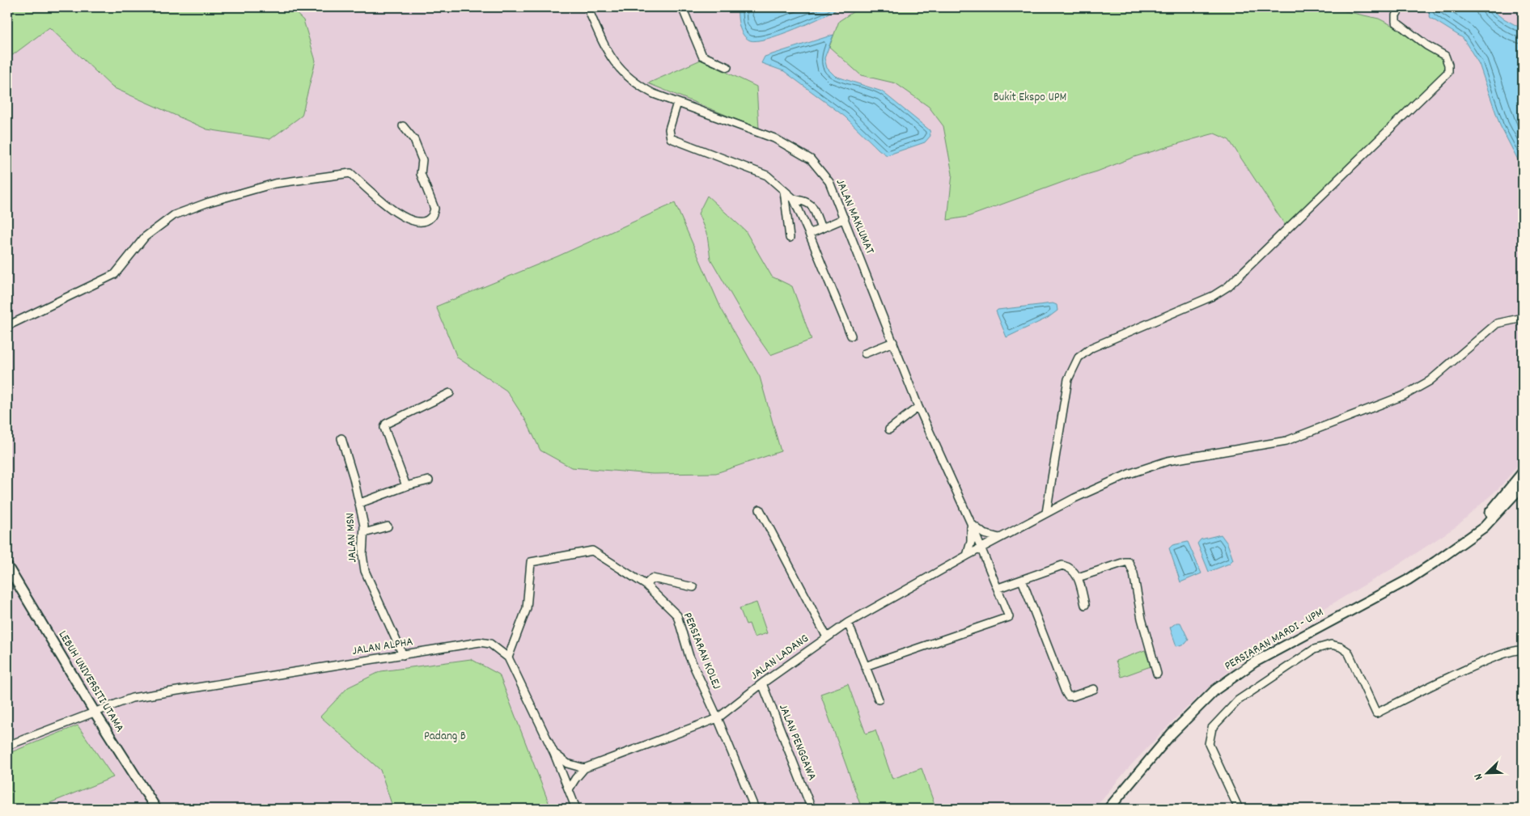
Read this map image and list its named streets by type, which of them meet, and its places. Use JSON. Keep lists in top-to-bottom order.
{
  "streets": {
    "street": [
      "JALAN MAKLUMAT",
      "JALAN MSN",
      "PERSIARAN MARDI - UPM",
      "JALAN ALPHA",
      "PERSIARAN KOLEJ",
      "JALAN LADANG",
      "LEBUH UNIVERSITI UTAMA",
      "JALAN PENGGAWA"
    ]
  },
  "crossings": [
    ["JALAN MAKLUMAT", "JALAN LADANG"],
    ["JALAN MSN", "JALAN ALPHA"],
    ["JALAN ALPHA", "PERSIARAN KOLEJ"],
    ["JALAN ALPHA", "LEBUH UNIVERSITI UTAMA"],
    ["PERSIARAN KOLEJ", "JALAN LADANG"],
    ["JALAN LADANG", "JALAN PENGGAWA"]
  ],
  "parks": ["Bukit Ekspo UPM", "Padang B"],
  "north": "bottom left"
}
